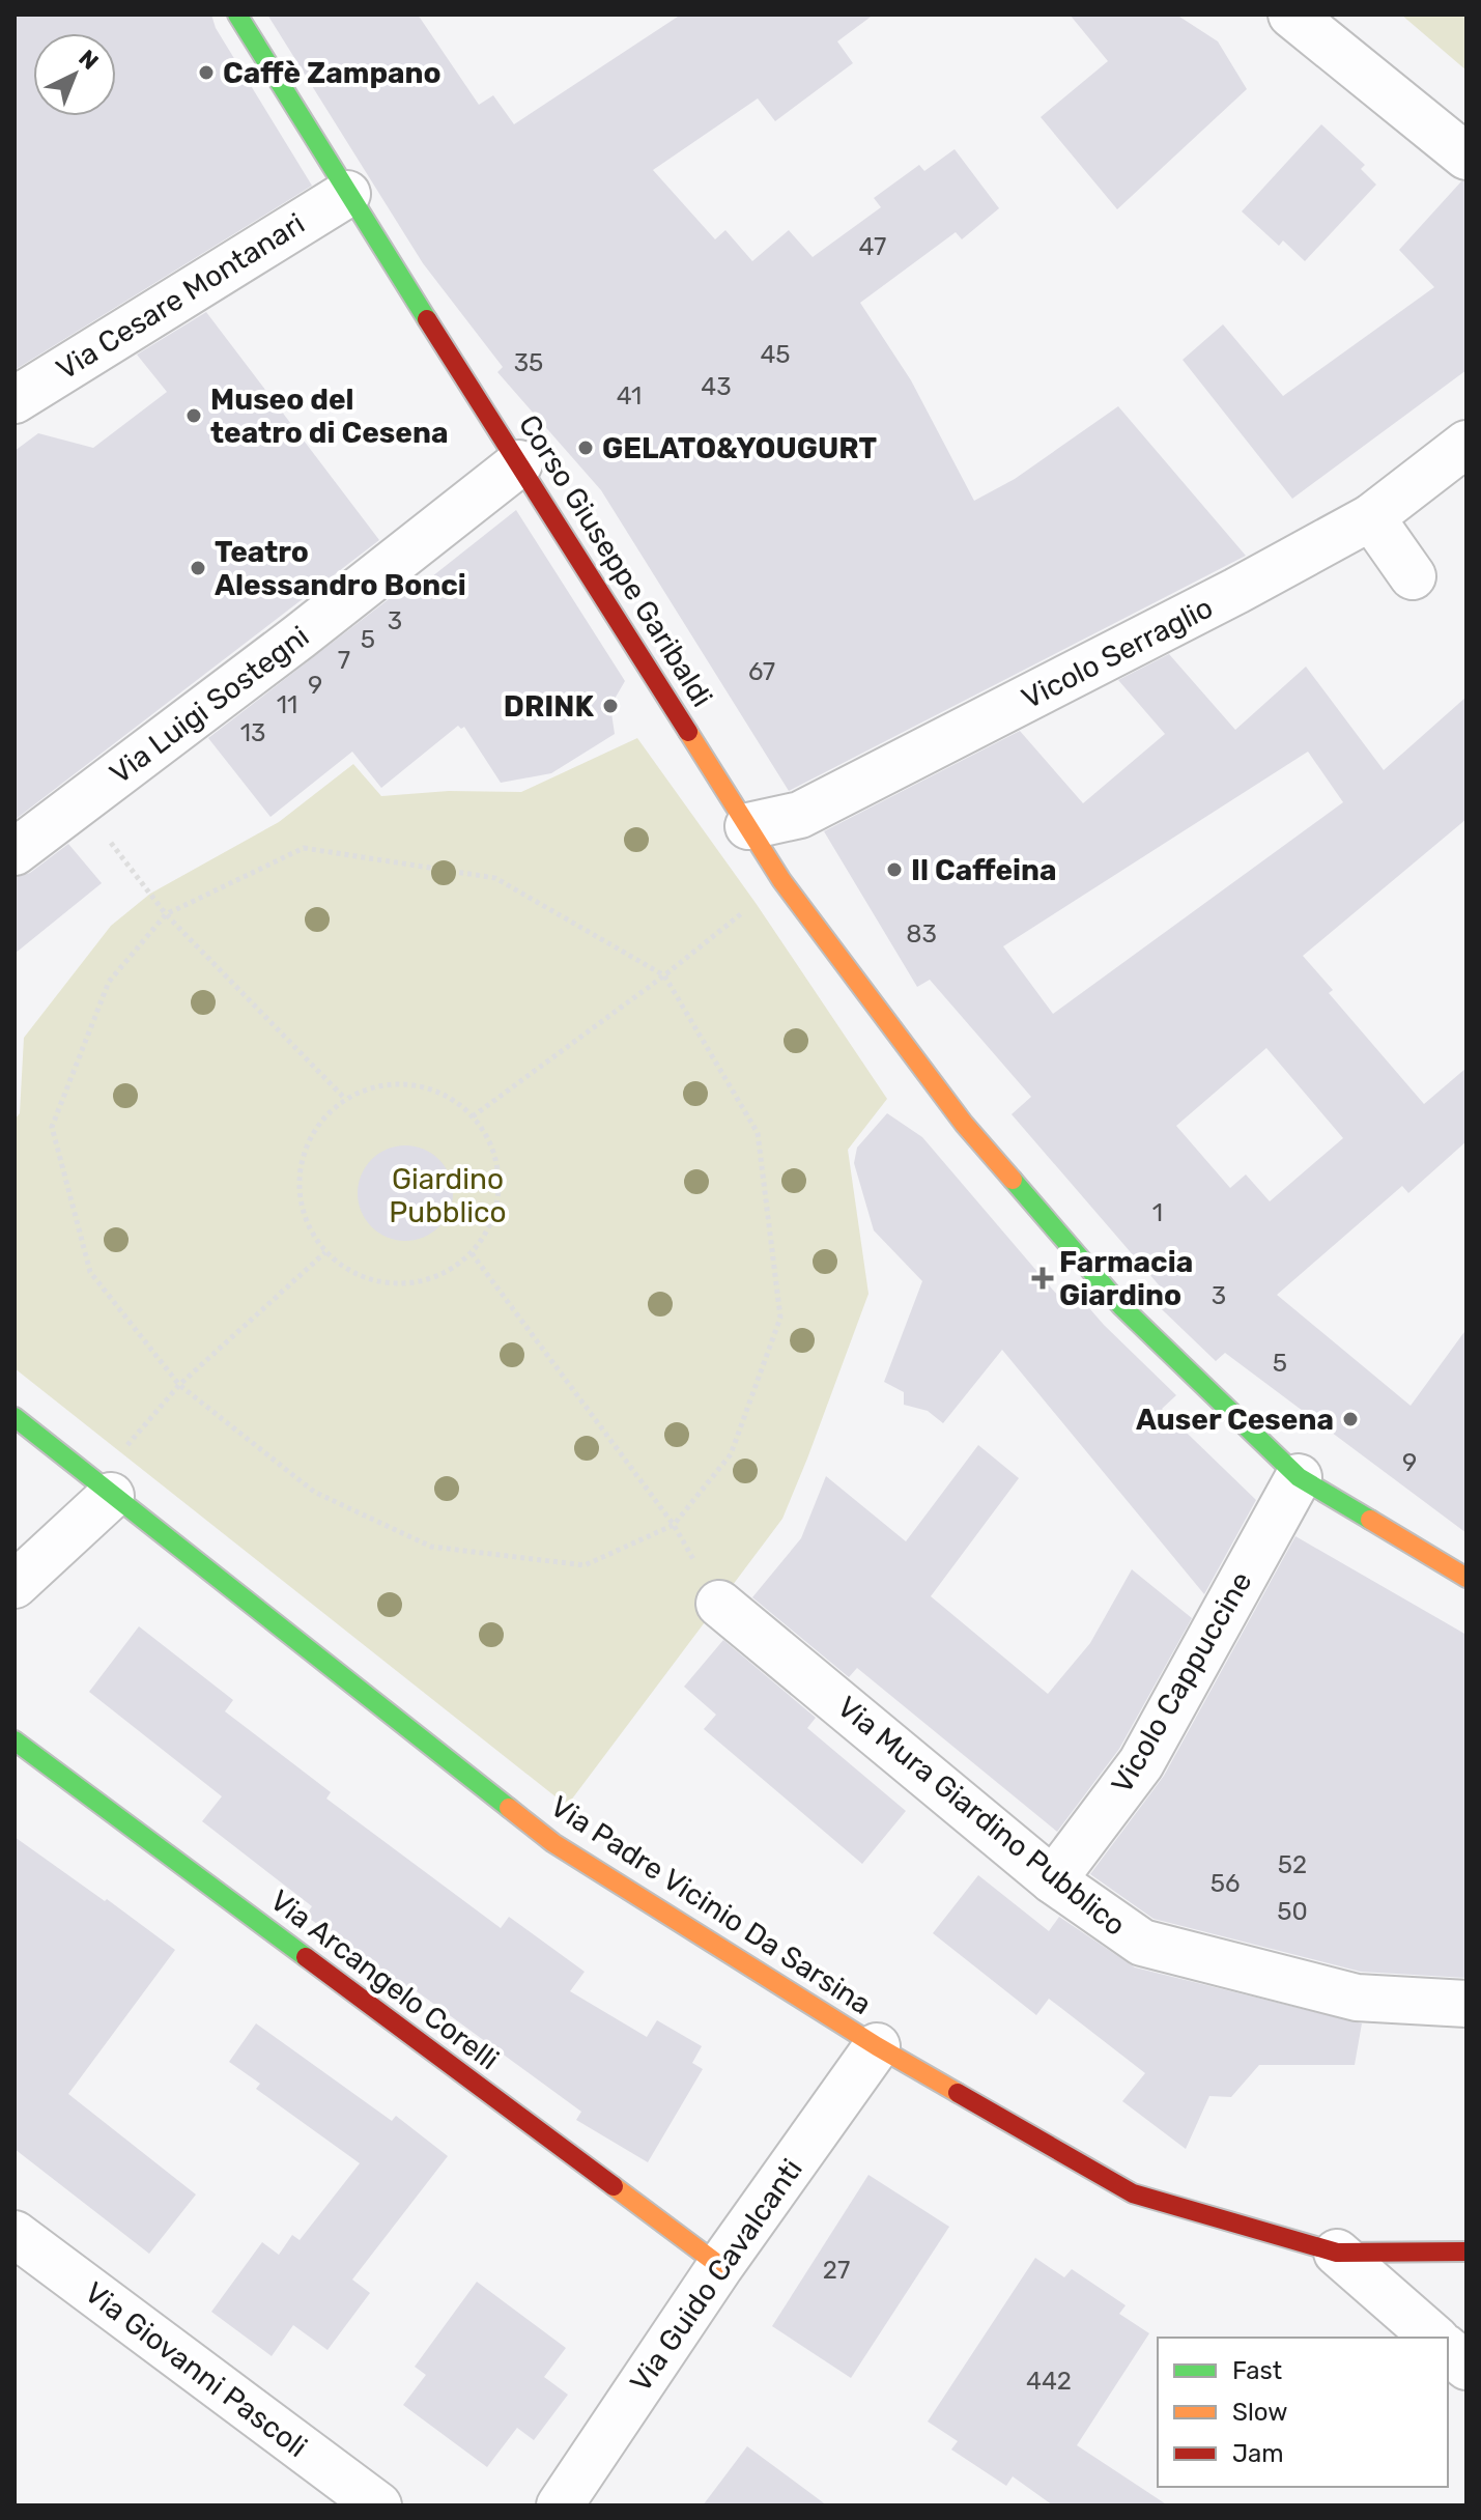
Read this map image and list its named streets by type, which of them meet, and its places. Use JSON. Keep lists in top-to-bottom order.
{
  "streets": {
    "street": [
      "Via Cesare Montanari",
      "Corso Giuseppe Garibaldi",
      "Vicolo Serraglio",
      "Via Luigi Sostegni",
      "Vicolo Cappuccine",
      "Via Mura Giardino Pubblico",
      "Via Padre Vicinio Da Sarsina",
      "Via Arcangelo Corelli",
      "Via Guido Cavalcanti",
      "Via Giovanni Pascoli"
    ]
  },
  "crossings": [
    ["Via Cesare Montanari", "Corso Giuseppe Garibaldi"],
    ["Corso Giuseppe Garibaldi", "Vicolo Serraglio"],
    ["Corso Giuseppe Garibaldi", "Via Luigi Sostegni"],
    ["Corso Giuseppe Garibaldi", "Vicolo Cappuccine"],
    ["Vicolo Cappuccine", "Via Mura Giardino Pubblico"],
    ["Via Padre Vicinio Da Sarsina", "Via Guido Cavalcanti"],
    ["Via Arcangelo Corelli", "Via Guido Cavalcanti"]
  ],
  "parks": ["Giardino Pubblico"],
  "places": {
    "other": [
      "Caffè Zampano",
      "Museo del teatro di Cesena",
      "GELATO&YOUGURT",
      "Teatro Alessandro Bonci",
      "DRINK",
      "Il Caffeina",
      "Auser Cesena"
    ],
    "health": ["Farmacia Giardino"]
  },
  "house_numbers": [
    "47",
    "45",
    "35",
    "43",
    "41",
    "3",
    "5",
    "7",
    "67",
    "9",
    "11",
    "13",
    "83",
    "1",
    "3",
    "5",
    "9",
    "52",
    "56",
    "50",
    "27",
    "442"
  ],
  "legend": ["Fast", "Slow", "Jam"],
  "north": "top right"
}
